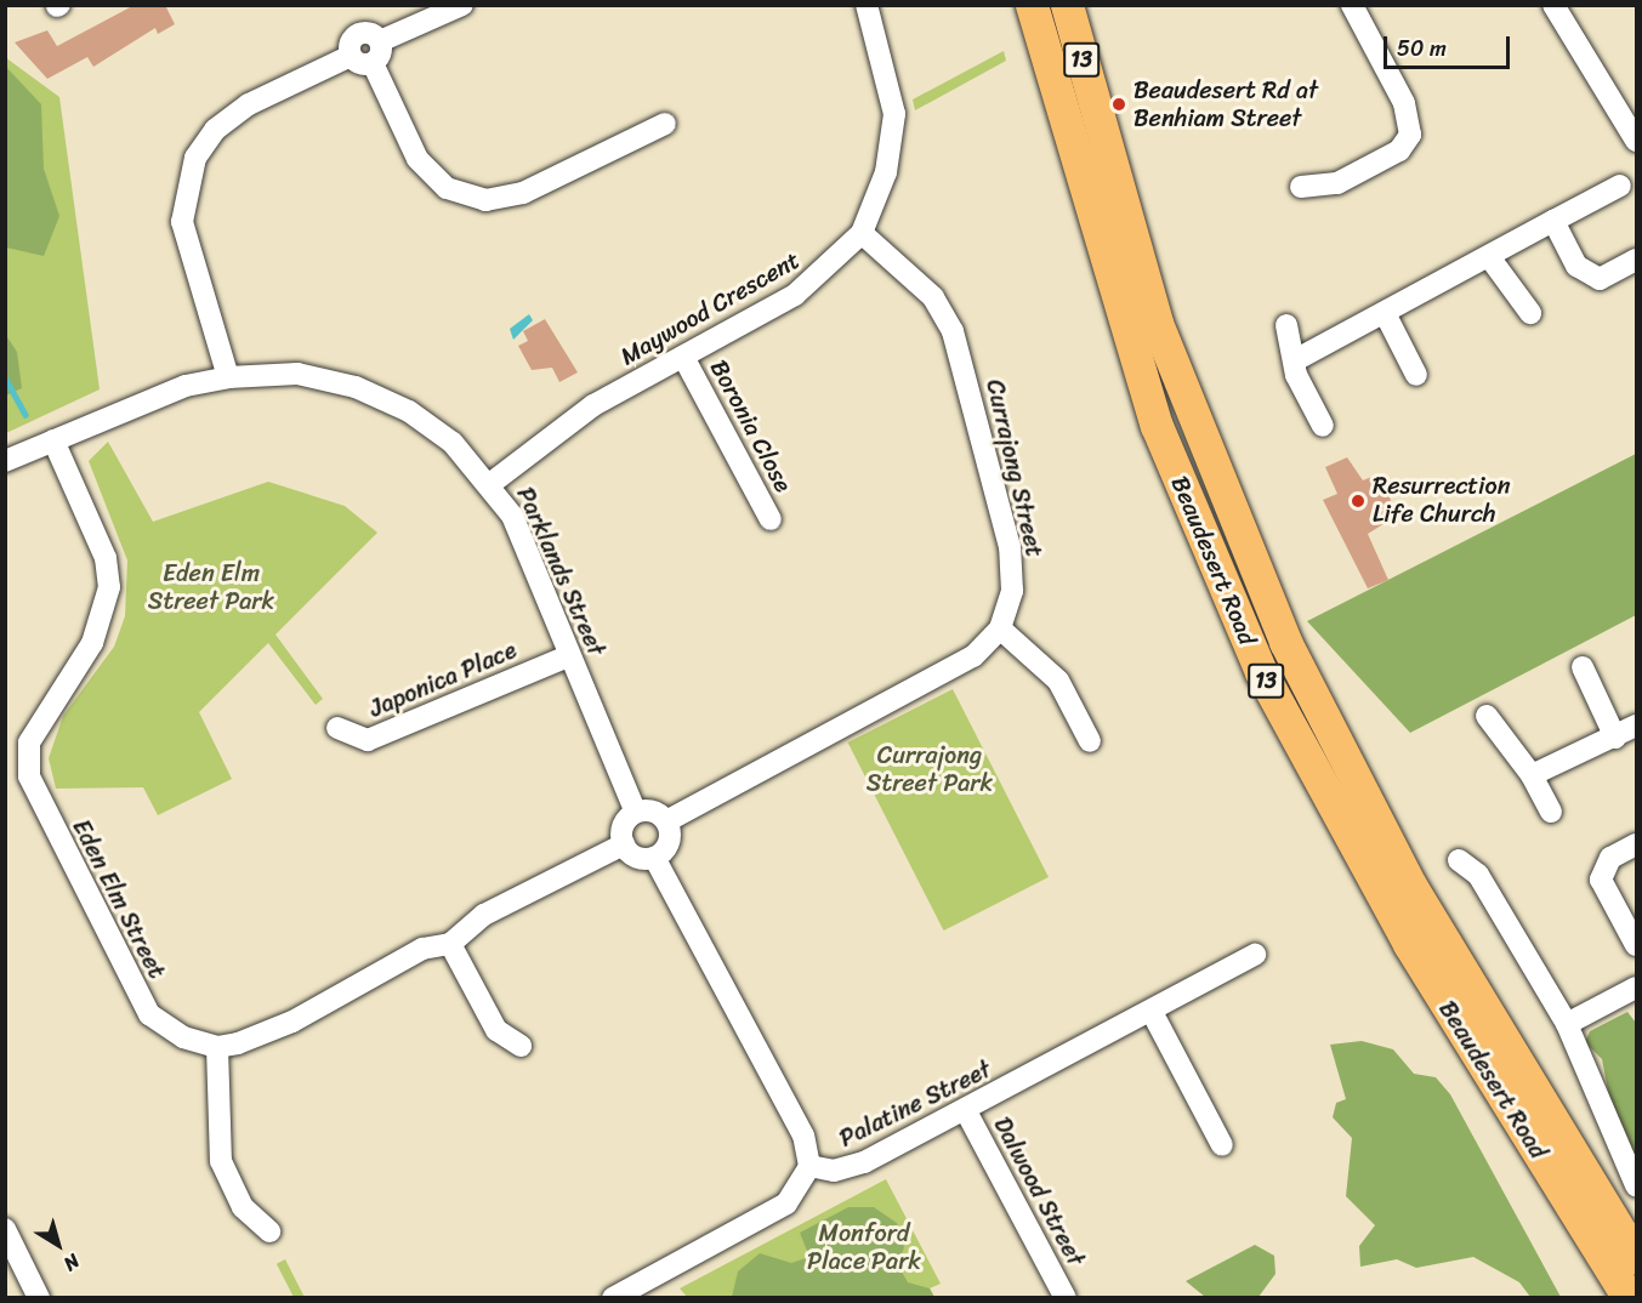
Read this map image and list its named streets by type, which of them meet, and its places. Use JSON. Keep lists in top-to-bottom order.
{
  "streets": {
    "highway": ["13", "Beaudesert Road"],
    "street": [
      "Maywood Crescent",
      "Boronia Close",
      "Currajong Street",
      "Parklands Street",
      "Japonica Place",
      "Eden Elm Street",
      "Palatine Street",
      "Dalwood Street"
    ]
  },
  "crossings": [
    ["Maywood Crescent", "Boronia Close"],
    ["Maywood Crescent", "Currajong Street"],
    ["Maywood Crescent", "Parklands Street"],
    ["Currajong Street", "Parklands Street"],
    ["Parklands Street", "Japonica Place"],
    ["Parklands Street", "Eden Elm Street"],
    ["Palatine Street", "Dalwood Street"]
  ],
  "parks": ["Eden Elm Street Park", "Currajong Street Park", "Monford Place Park"],
  "places": ["Beaudesert Rd at Benhiam Street", "Resurrection Life Church"],
  "scale_bar": "50 m",
  "north": "bottom right"
}
